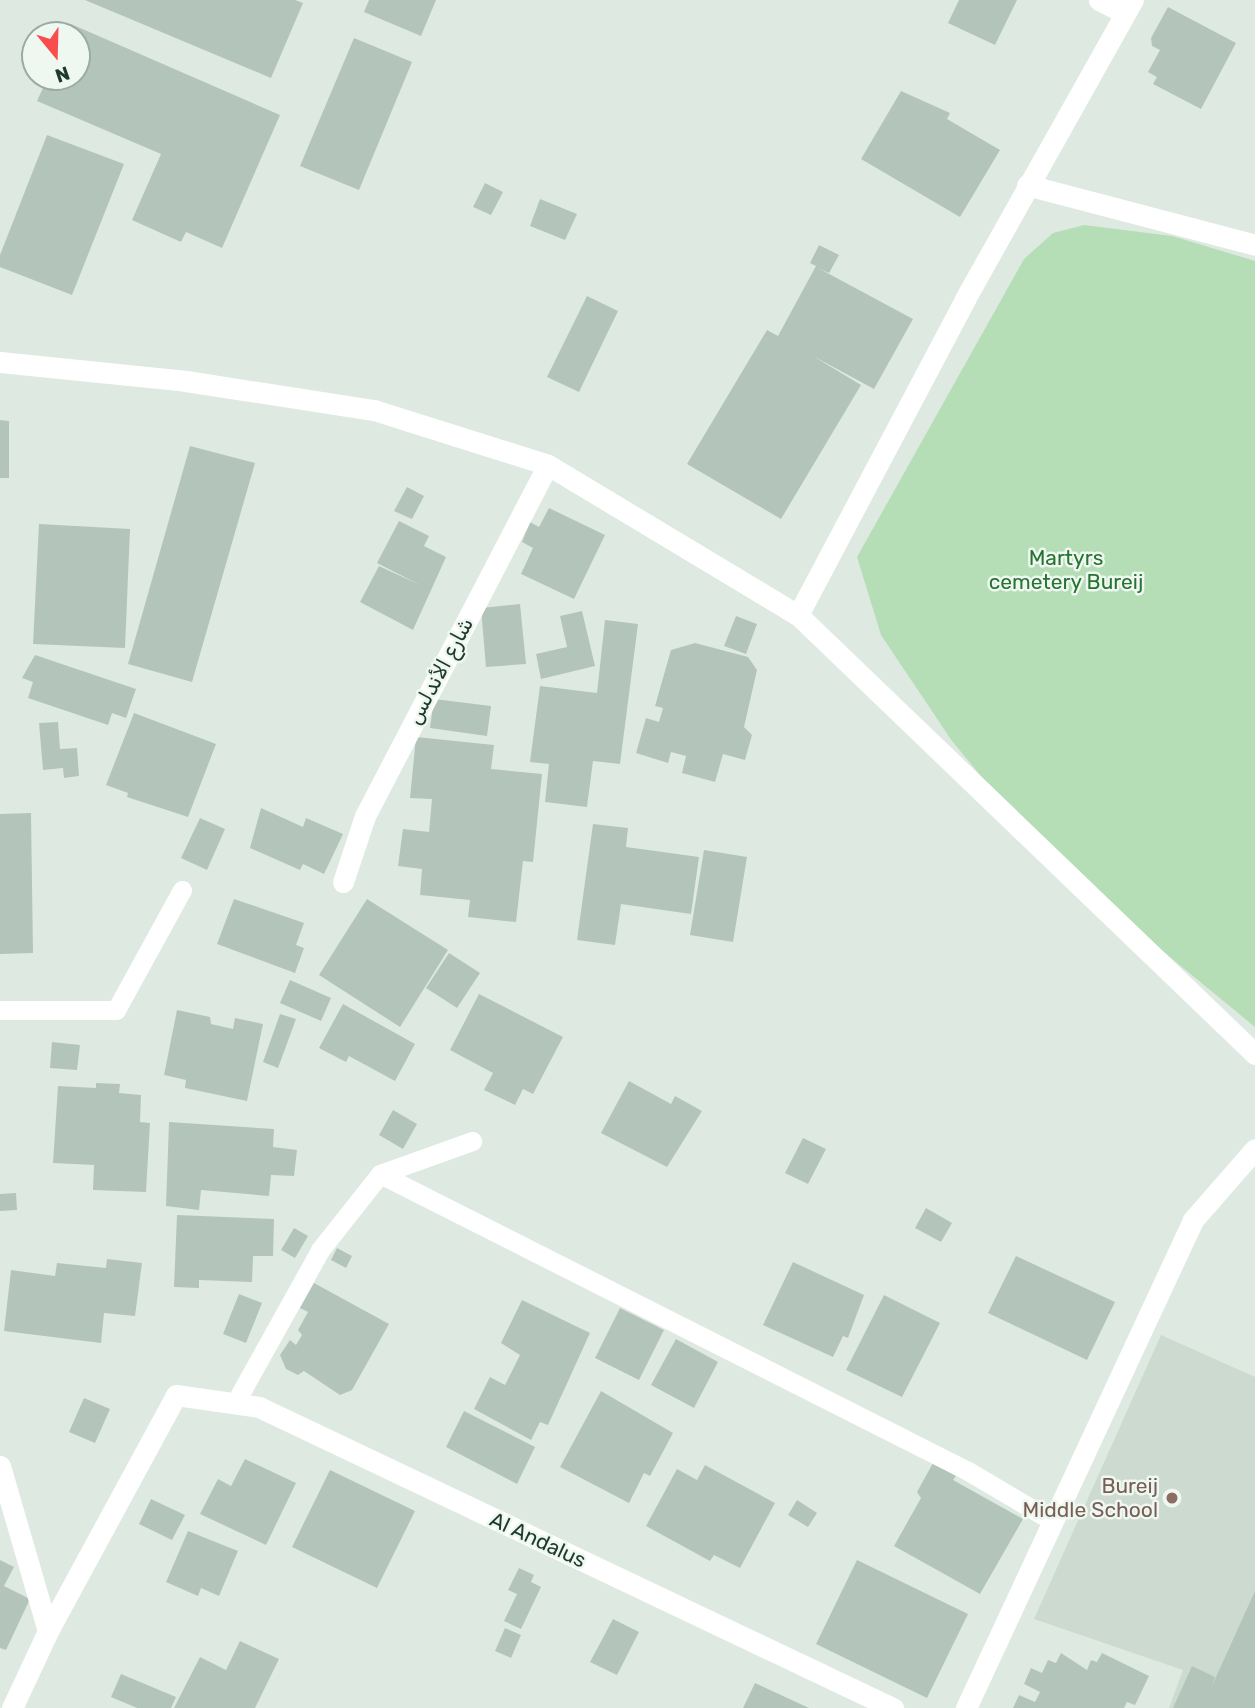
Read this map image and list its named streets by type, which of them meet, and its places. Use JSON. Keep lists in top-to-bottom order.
{
  "streets": {
    "street": ["شارع الأندلس", "Al Andalus"]
  },
  "parks": ["Martyrs cemetery Bureij"],
  "places": ["Bureij Middle School"],
  "north": "bottom"
}
